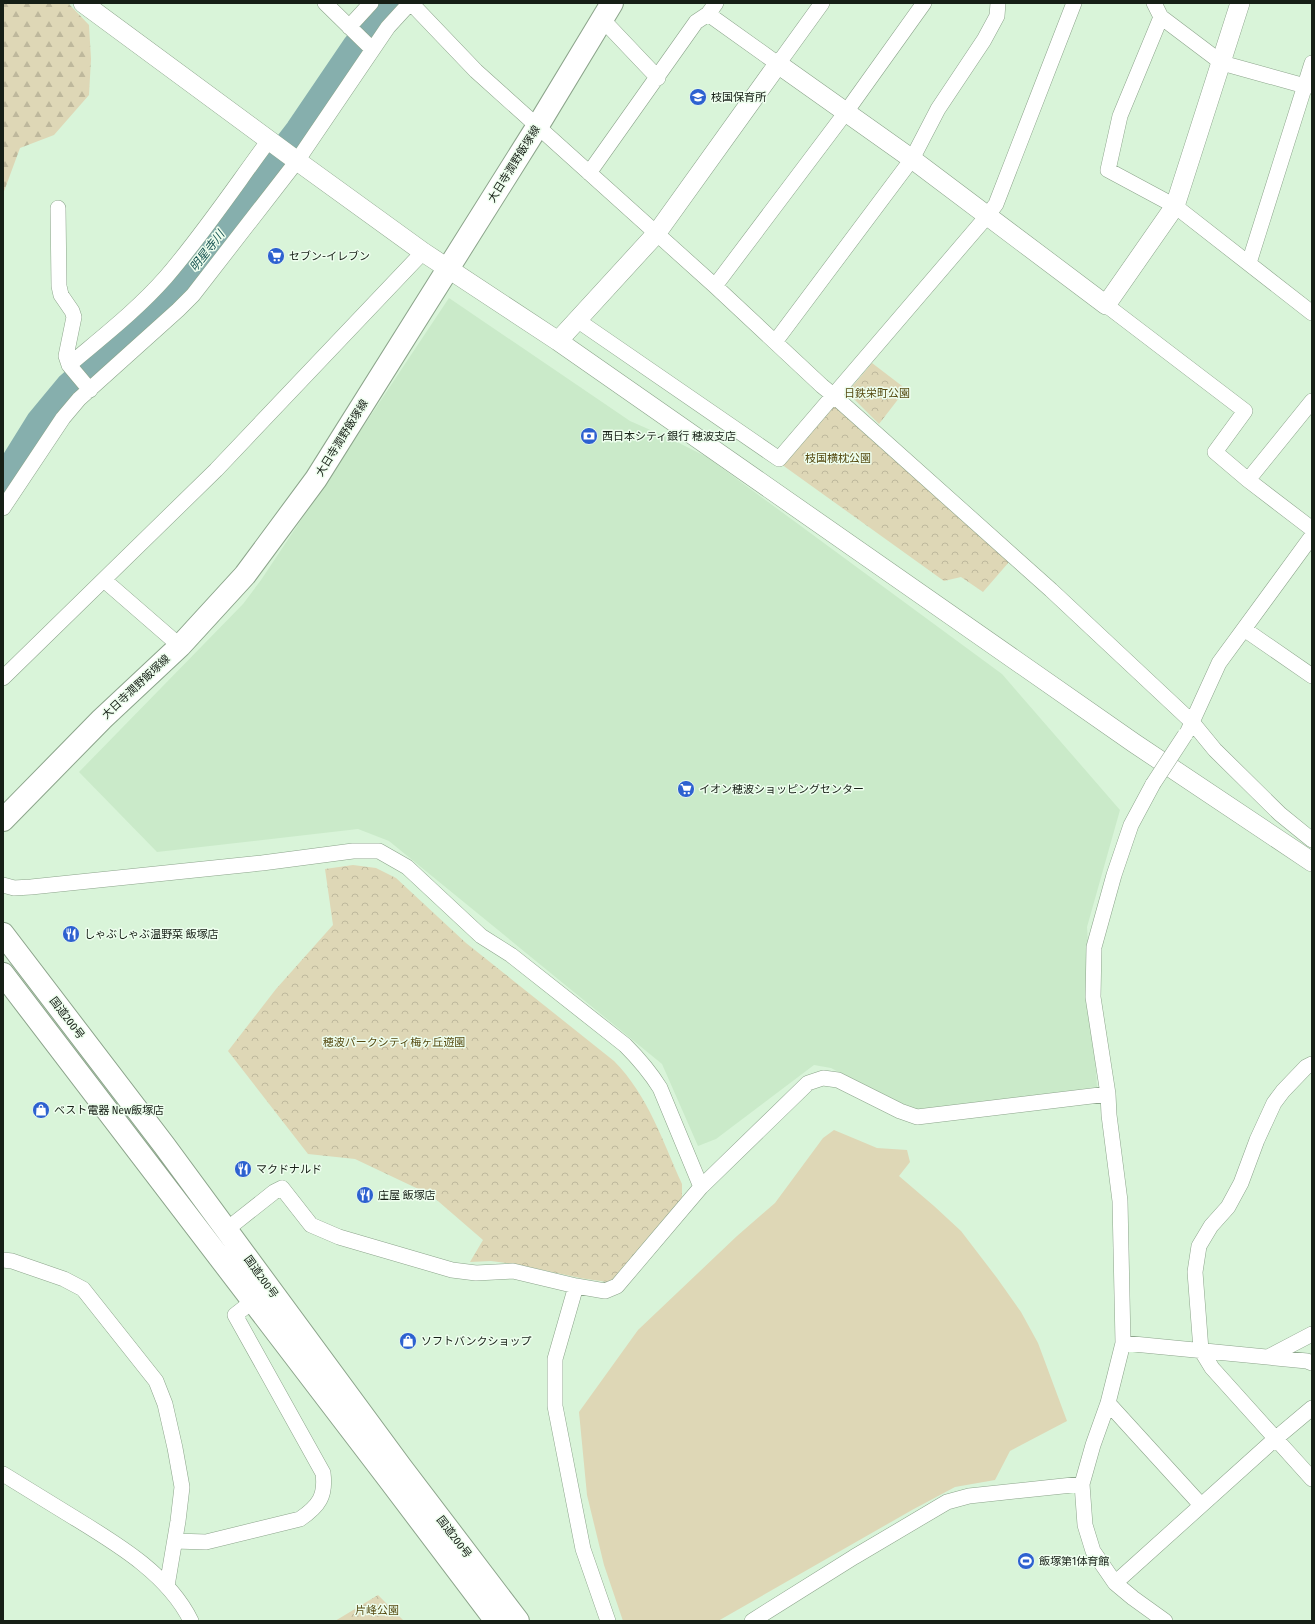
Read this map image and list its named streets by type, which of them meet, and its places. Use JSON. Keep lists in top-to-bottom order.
{
  "streets": {
    "main road": ["大日寺潤野飯塚線", "国道200号"]
  },
  "water": ["明星寺川"],
  "parks": [
    "日鉄栄町公園",
    "枝国横枕公園",
    "穂波パークシティ梅ヶ丘遊園",
    "片峰公園"
  ],
  "places": {
    "school or university": ["枝国保育所"],
    "supermarket": ["セブン-イレブン", "イオン穂波ショッピングセンター"],
    "bank": ["西日本シティ銀行 穂波支店"],
    "restaurant": ["しゃぶしゃぶ温野菜 飯塚店", "マクドナルド", "庄屋 飯塚店"],
    "shop": ["ベスト電器 New飯塚店", "ソフトバンクショップ"],
    "sports": ["飯塚第1体育館"]
  }
}
